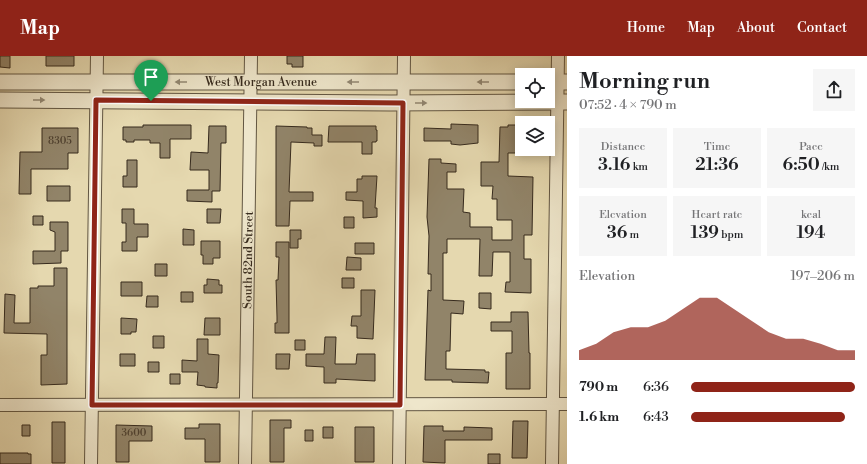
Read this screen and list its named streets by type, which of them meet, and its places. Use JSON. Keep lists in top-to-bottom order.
{
  "streets": {
    "street": ["West Morgan Avenue", "South 82nd Street"]
  },
  "crossings": [
    ["West Morgan Avenue", "South 82nd Street"]
  ],
  "house_numbers": ["8305", "3600"],
  "page": {
    "header": "Map",
    "nav": [
      "Home",
      "Map",
      "About",
      "Contact"
    ],
    "heading": ["Morning run", "07:52 · 4 × 790 m"],
    "stats": [
      ["Distance", "3.16 km"],
      ["Time", "21:36"],
      ["Pace", "6:50 /km"],
      ["Elevation", "36 m"],
      ["Heart rate", "139 bpm"],
      ["kcal", "194"]
    ],
    "chart": ["Elevation", "197–206 m"],
    "list": [
      {
        "name": "790 m",
        "note": "6:36"
      },
      {
        "name": "1.6 km",
        "note": "6:43"
      }
    ]
  }
}
